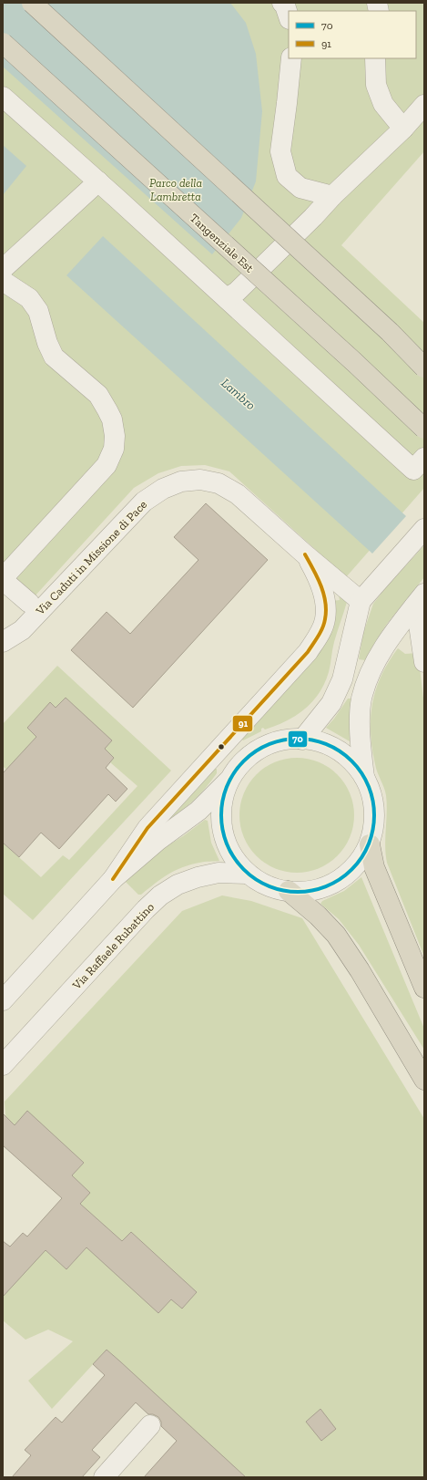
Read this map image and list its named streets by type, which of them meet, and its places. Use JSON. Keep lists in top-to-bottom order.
{
  "streets": {
    "highway": ["Tangenziale Est"],
    "street": ["Via Caduti in Missione di Pace", "Via Raffaele Rubattino"]
  },
  "crossings": [
    ["Via Caduti in Missione di Pace", "Via Raffaele Rubattino"]
  ],
  "water": ["Lambro"],
  "parks": ["Parco della Lambretta"],
  "lines": ["transit line 91", "transit line 70"],
  "legend": ["70", "91"]
}
